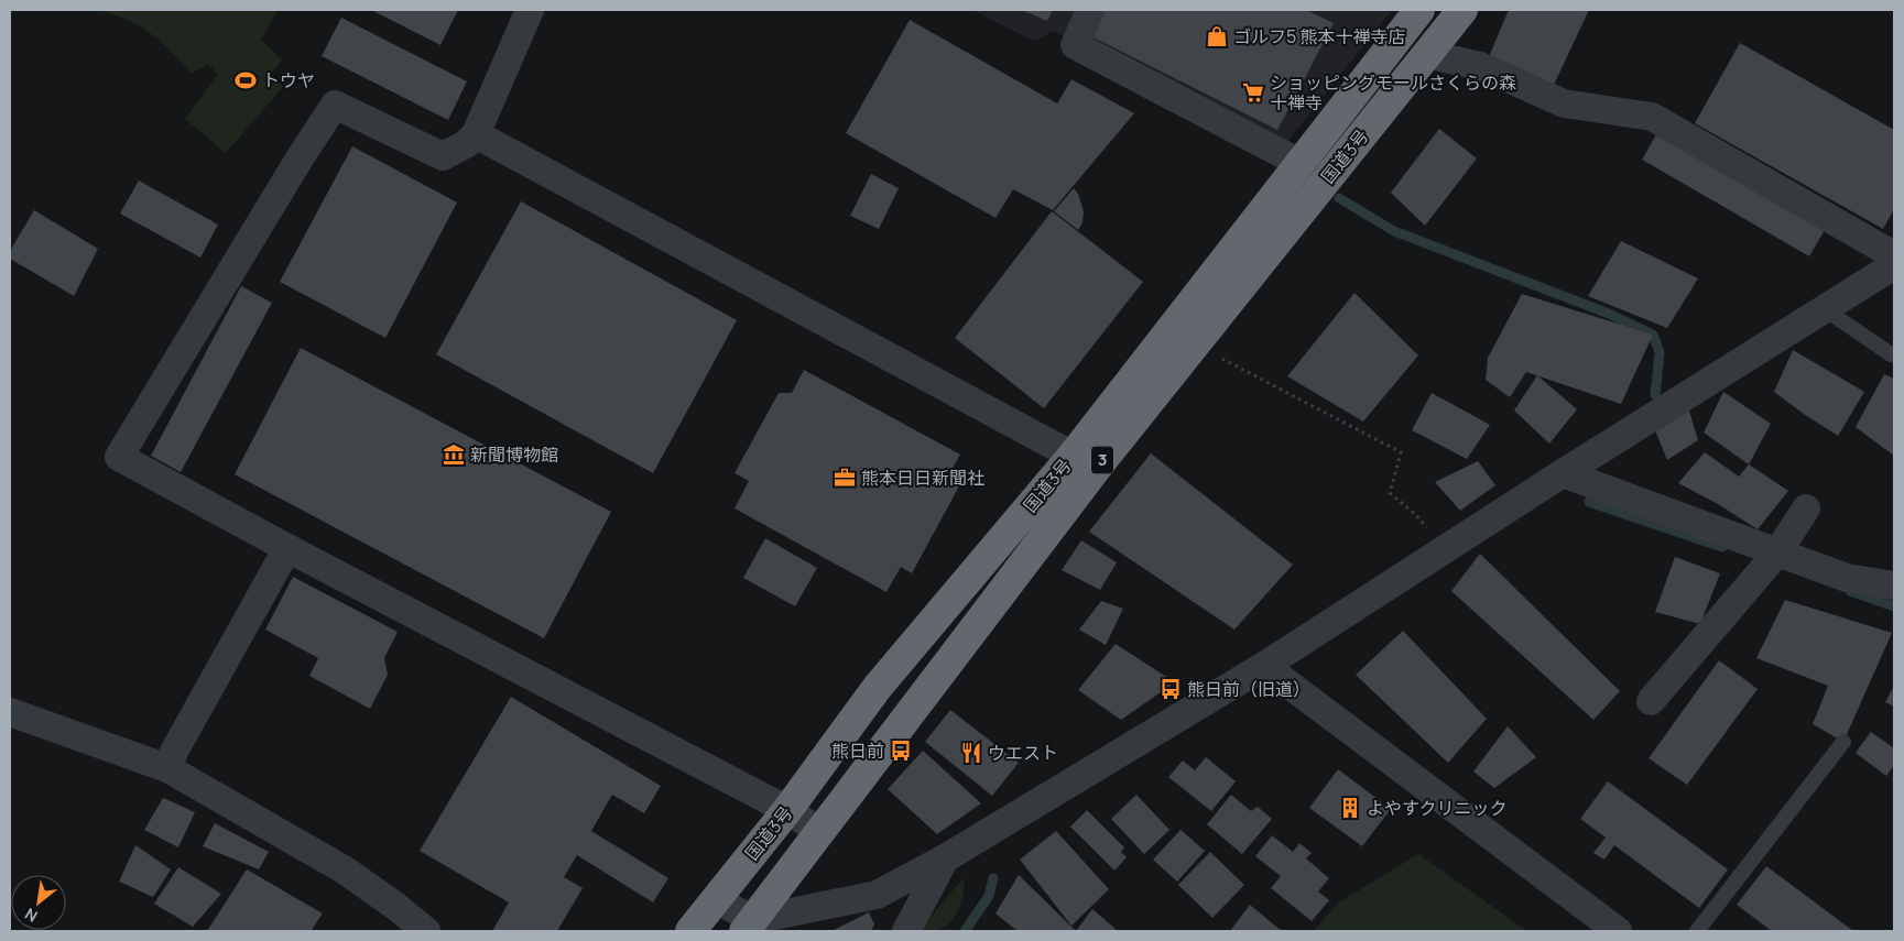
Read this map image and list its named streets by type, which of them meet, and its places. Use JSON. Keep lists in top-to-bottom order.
{
  "streets": {
    "highway": ["国道3号", "3"]
  },
  "places": {
    "shop": ["ゴルフ5 熊本十禅寺店"],
    "sports": ["トウヤ"],
    "supermarket": ["ショッピングモールさくらの森 十禅寺"],
    "museum": ["新聞博物館"],
    "office": ["熊本日日新聞社"],
    "bus stop": ["熊日前（旧道）", "熊日前"],
    "restaurant": ["ウエスト"],
    "building": ["よやすクリニック"]
  },
  "north": "bottom left"
}
